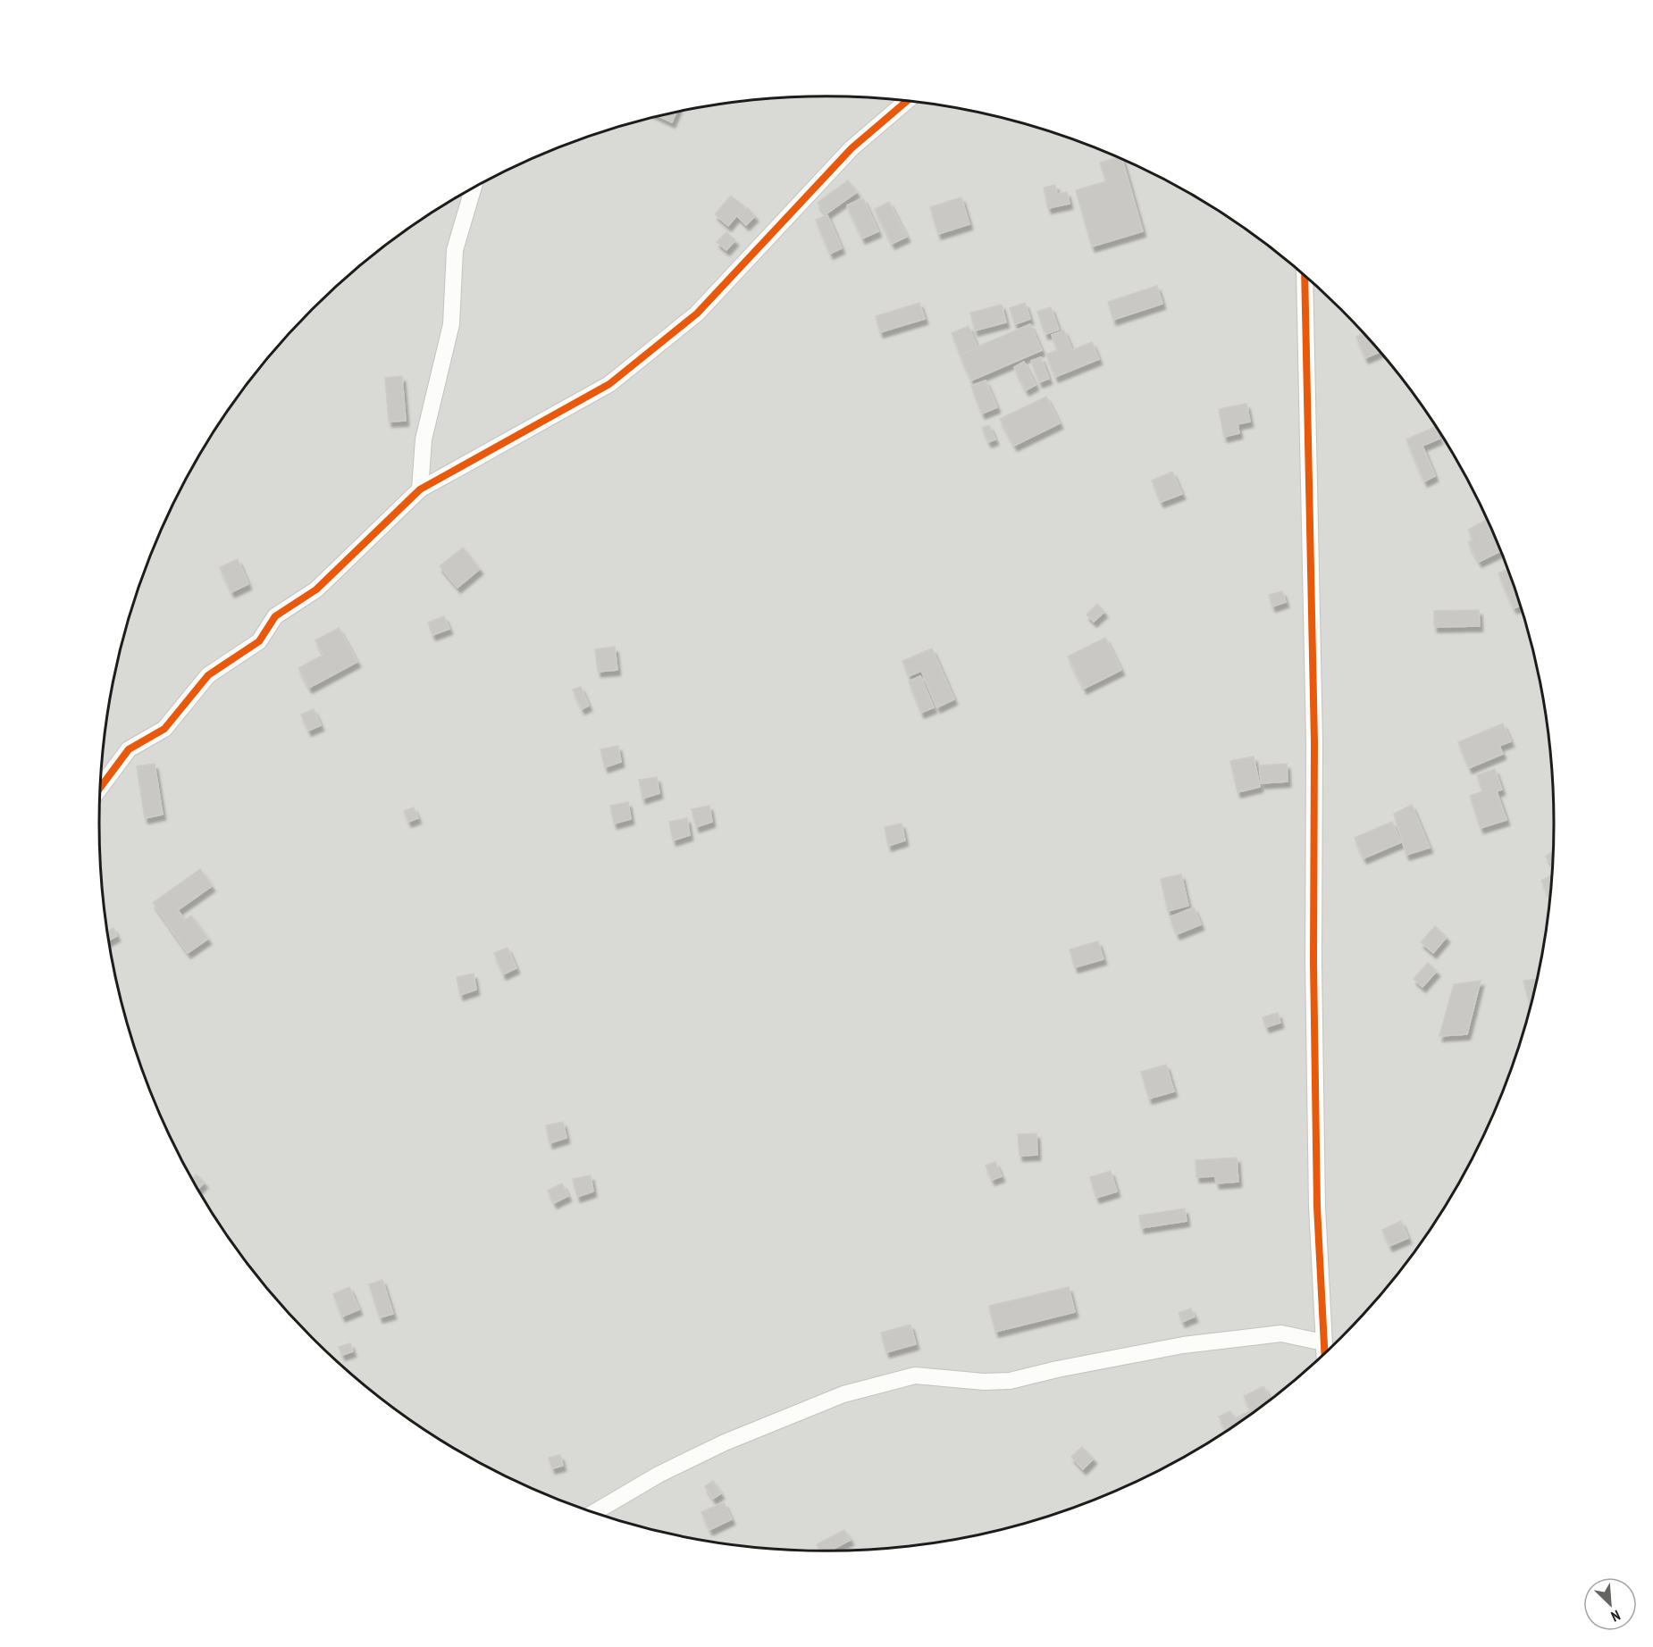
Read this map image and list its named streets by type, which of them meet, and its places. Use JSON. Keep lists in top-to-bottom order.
{
  "north": "bottom right"
}
